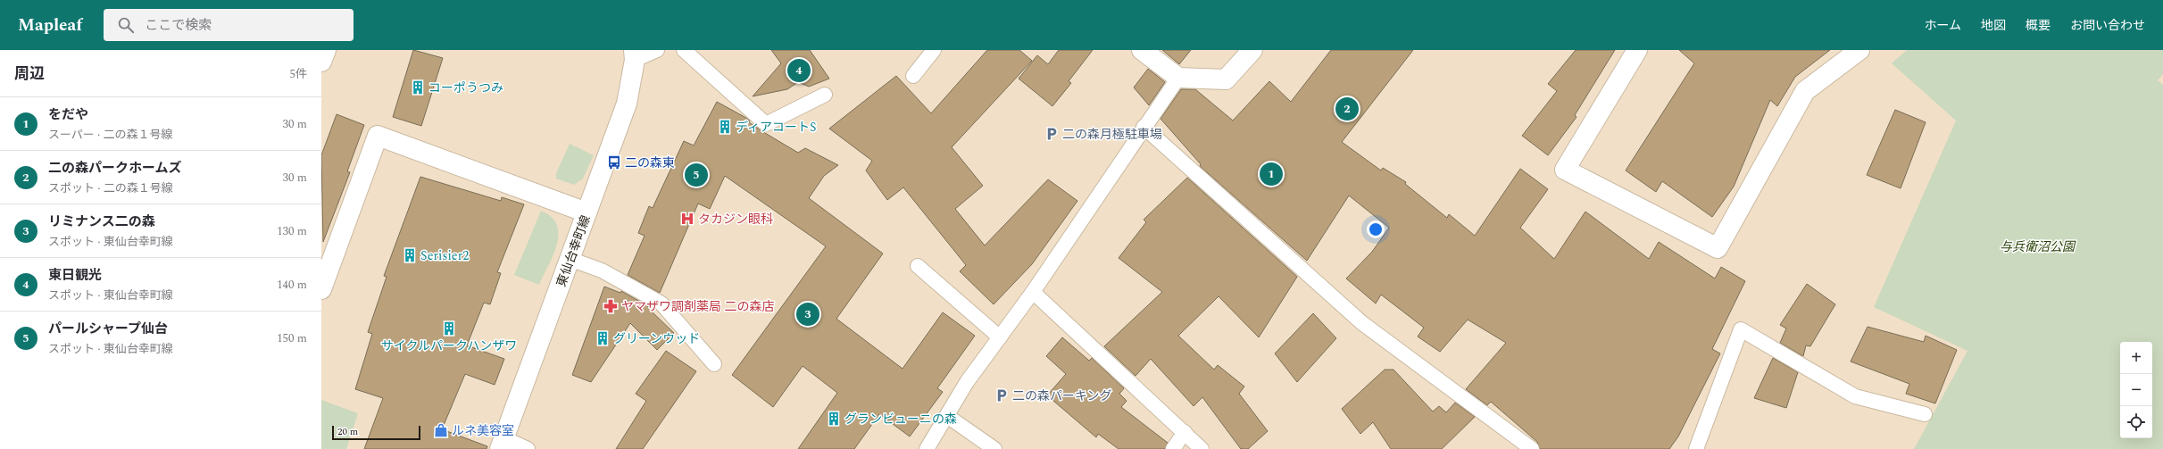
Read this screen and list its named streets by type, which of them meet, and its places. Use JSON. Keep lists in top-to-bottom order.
{
  "streets": {
    "street": ["東仙台幸町線"]
  },
  "parks": ["与兵衛沼公園"],
  "places": {
    "building": [
      "コーポうつみ",
      "ディアコートS",
      "Serisier2",
      "サイクルパークハンザワ",
      "グリーンウッド",
      "グランビューニの森"
    ],
    "parking": ["二の森月極駐車場", "二の森パーキング"],
    "bus stop": ["二の森東"],
    "hospital": ["タカジン眼科"],
    "pharmacy": ["ヤマザワ調剤薬局 二の森店"],
    "shop": ["ルネ美容室"]
  },
  "scale_bar": "20 m",
  "page": {
    "header": "Mapleaf",
    "search": "ここで検索",
    "nav": [
      "ホーム",
      "地図",
      "概要",
      "お問い合わせ"
    ],
    "heading": ["周辺", "5件"],
    "pins": [
      "4",
      "2",
      "1",
      "5",
      "3"
    ],
    "list": [
      {
        "mark": "1",
        "name": "をだや",
        "note": "スーパー · 二の森１号線",
        "value": "30 m"
      },
      {
        "mark": "2",
        "name": "二の森パークホームズ",
        "note": "スポット · 二の森１号線",
        "value": "30 m"
      },
      {
        "mark": "3",
        "name": "リミナンス二の森",
        "note": "スポット · 東仙台幸町線",
        "value": "130 m"
      },
      {
        "mark": "4",
        "name": "東日観光",
        "note": "スポット · 東仙台幸町線",
        "value": "140 m"
      },
      {
        "mark": "5",
        "name": "パールシャープ仙台",
        "note": "スポット · 東仙台幸町線",
        "value": "150 m"
      }
    ],
    "map_buttons": ["+", "−"],
    "scale": "20 m"
  }
}
